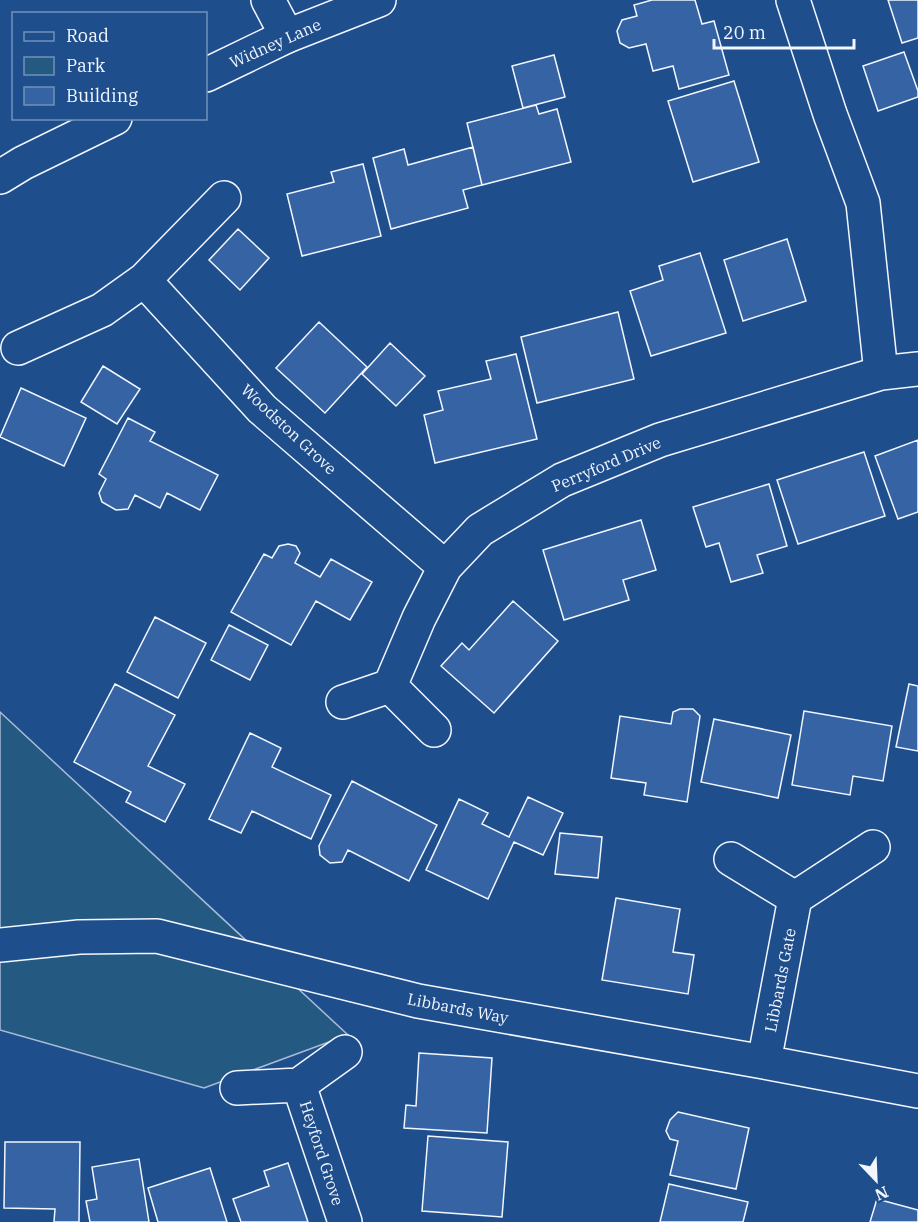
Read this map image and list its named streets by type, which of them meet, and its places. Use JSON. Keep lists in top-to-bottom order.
{
  "streets": {
    "street": [
      "Widney Lane",
      "Woodston Grove",
      "Perryford Drive",
      "Libbards Gate",
      "Libbards Way",
      "Heyford Grove"
    ]
  },
  "crossings": [
    ["Woodston Grove", "Perryford Drive"],
    ["Libbards Gate", "Libbards Way"]
  ],
  "legend": ["Road", "Park", "Building"],
  "scale_bar": "20 m",
  "north": "bottom right"
}
